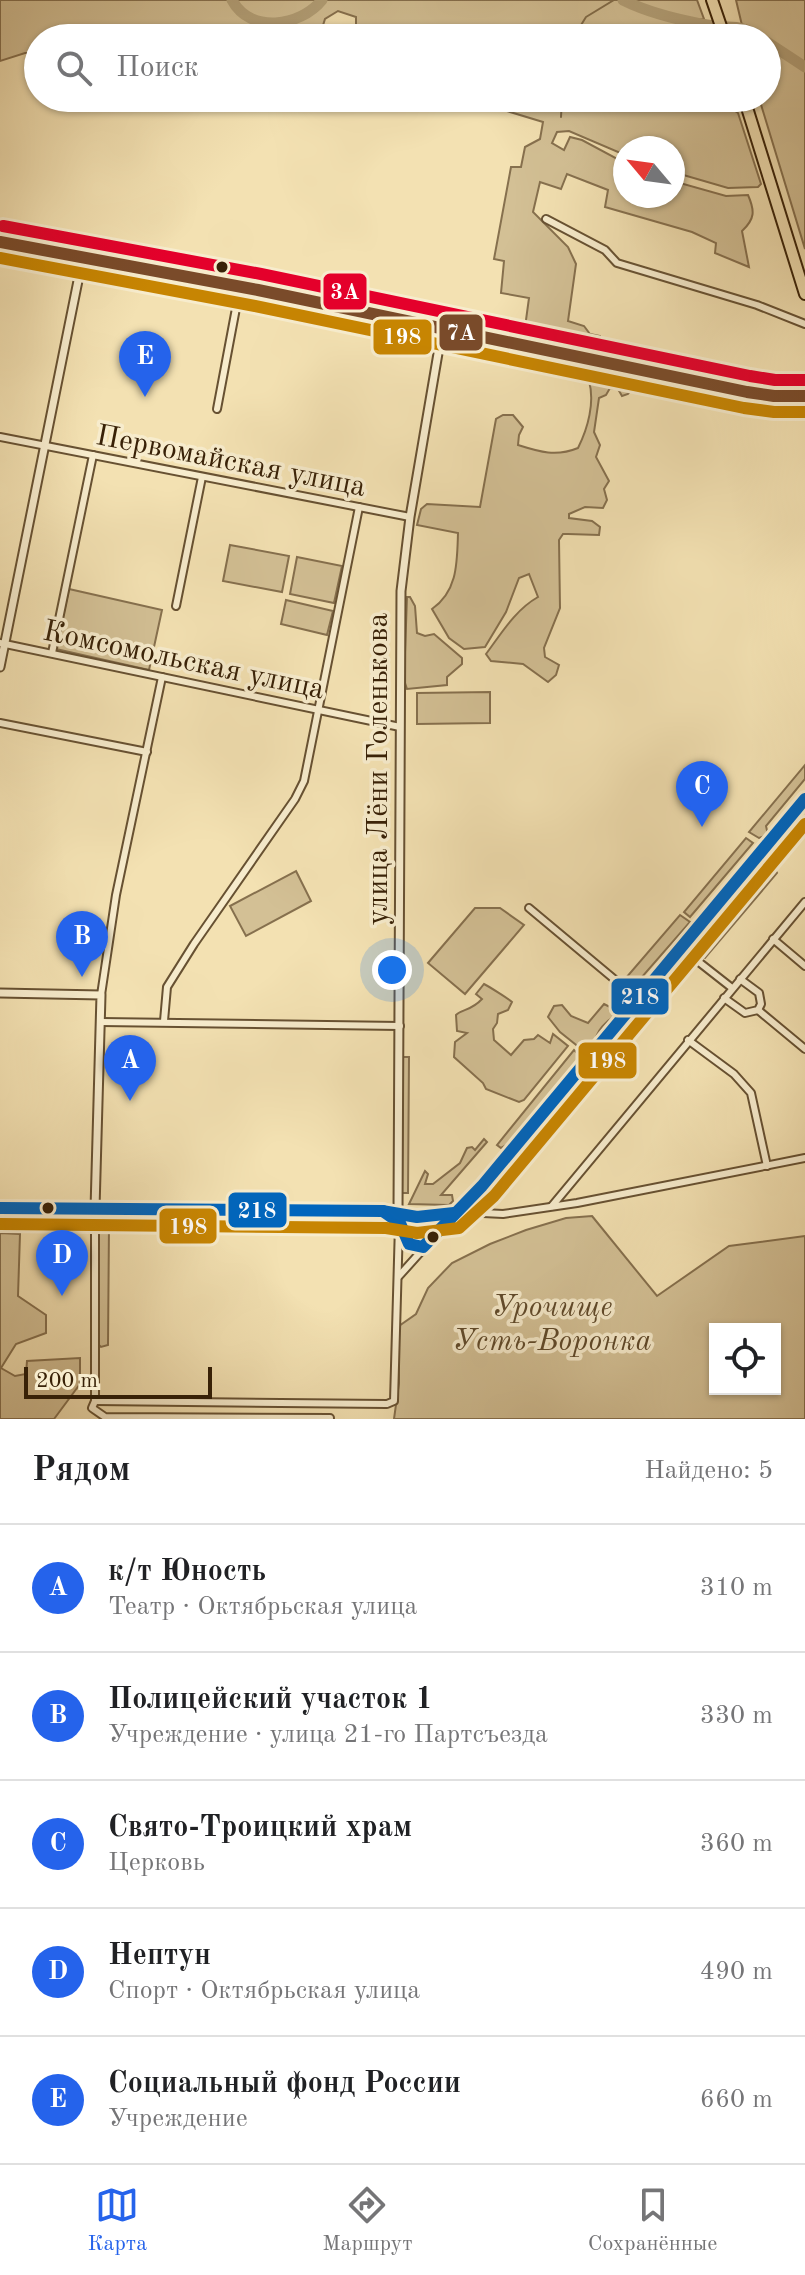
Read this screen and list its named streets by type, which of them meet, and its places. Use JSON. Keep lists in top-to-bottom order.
{
  "streets": {
    "street": ["Первомайская улица", "Комсомольская улица", "улица Лёни Голенькова"]
  },
  "crossings": [
    ["Первомайская улица", "улица Лёни Голенькова"],
    ["Комсомольская улица", "улица Лёни Голенькова"]
  ],
  "parks": ["Урочище Усть-Воронка"],
  "lines": [
    "transit line 3А",
    "transit line 7А",
    "transit line 198",
    "transit line 218"
  ],
  "scale_bar": "200 m",
  "north": "top left",
  "page": {
    "search": "Поиск",
    "pins": [
      "E",
      "C",
      "B",
      "A",
      "D"
    ],
    "scale": "200 m",
    "heading": ["Рядом", "Найдено: 5"],
    "list": [
      {
        "mark": "A",
        "name": "к/т Юность",
        "note": "Театр · Октябрьская улица",
        "value": "310 m"
      },
      {
        "mark": "B",
        "name": "Полицейский участок 1",
        "note": "Учреждение · улица 21-го Партсъезда",
        "value": "330 m"
      },
      {
        "mark": "C",
        "name": "Свято-Троицкий храм",
        "note": "Церковь",
        "value": "360 m"
      },
      {
        "mark": "D",
        "name": "Нептун",
        "note": "Спорт · Октябрьская улица",
        "value": "490 m"
      },
      {
        "mark": "E",
        "name": "Социальный фонд России",
        "note": "Учреждение",
        "value": "660 m"
      }
    ],
    "nav": ["Карта", "Маршрут", "Сохранённые"]
  }
}
